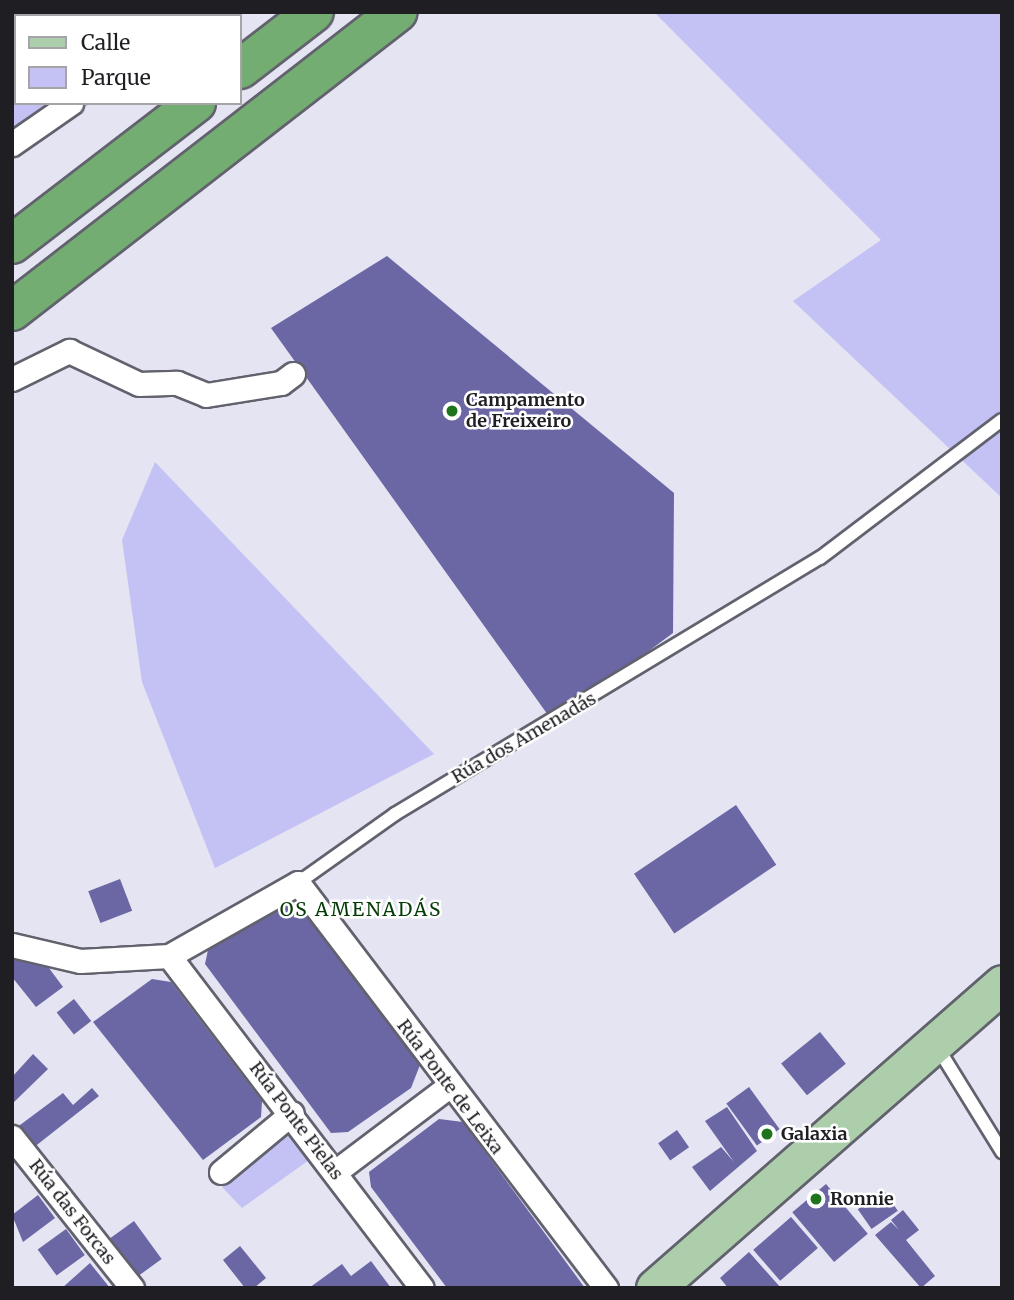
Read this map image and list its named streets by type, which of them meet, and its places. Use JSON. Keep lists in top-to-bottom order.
{
  "streets": {
    "street": [
      "Rúa dos Amenadás",
      "Rúa Ponte de Leixa",
      "Rúa Ponte Pielas",
      "Rúa das Forcas"
    ]
  },
  "crossings": [
    ["Rúa dos Amenadás", "Rúa Ponte de Leixa"],
    ["Rúa dos Amenadás", "Rúa Ponte Pielas"]
  ],
  "districts": ["OS AMENADÁS"],
  "places": ["Campamento de Freixeiro", "Galaxia", "Ronnie"],
  "legend": ["Calle", "Parque"]
}
